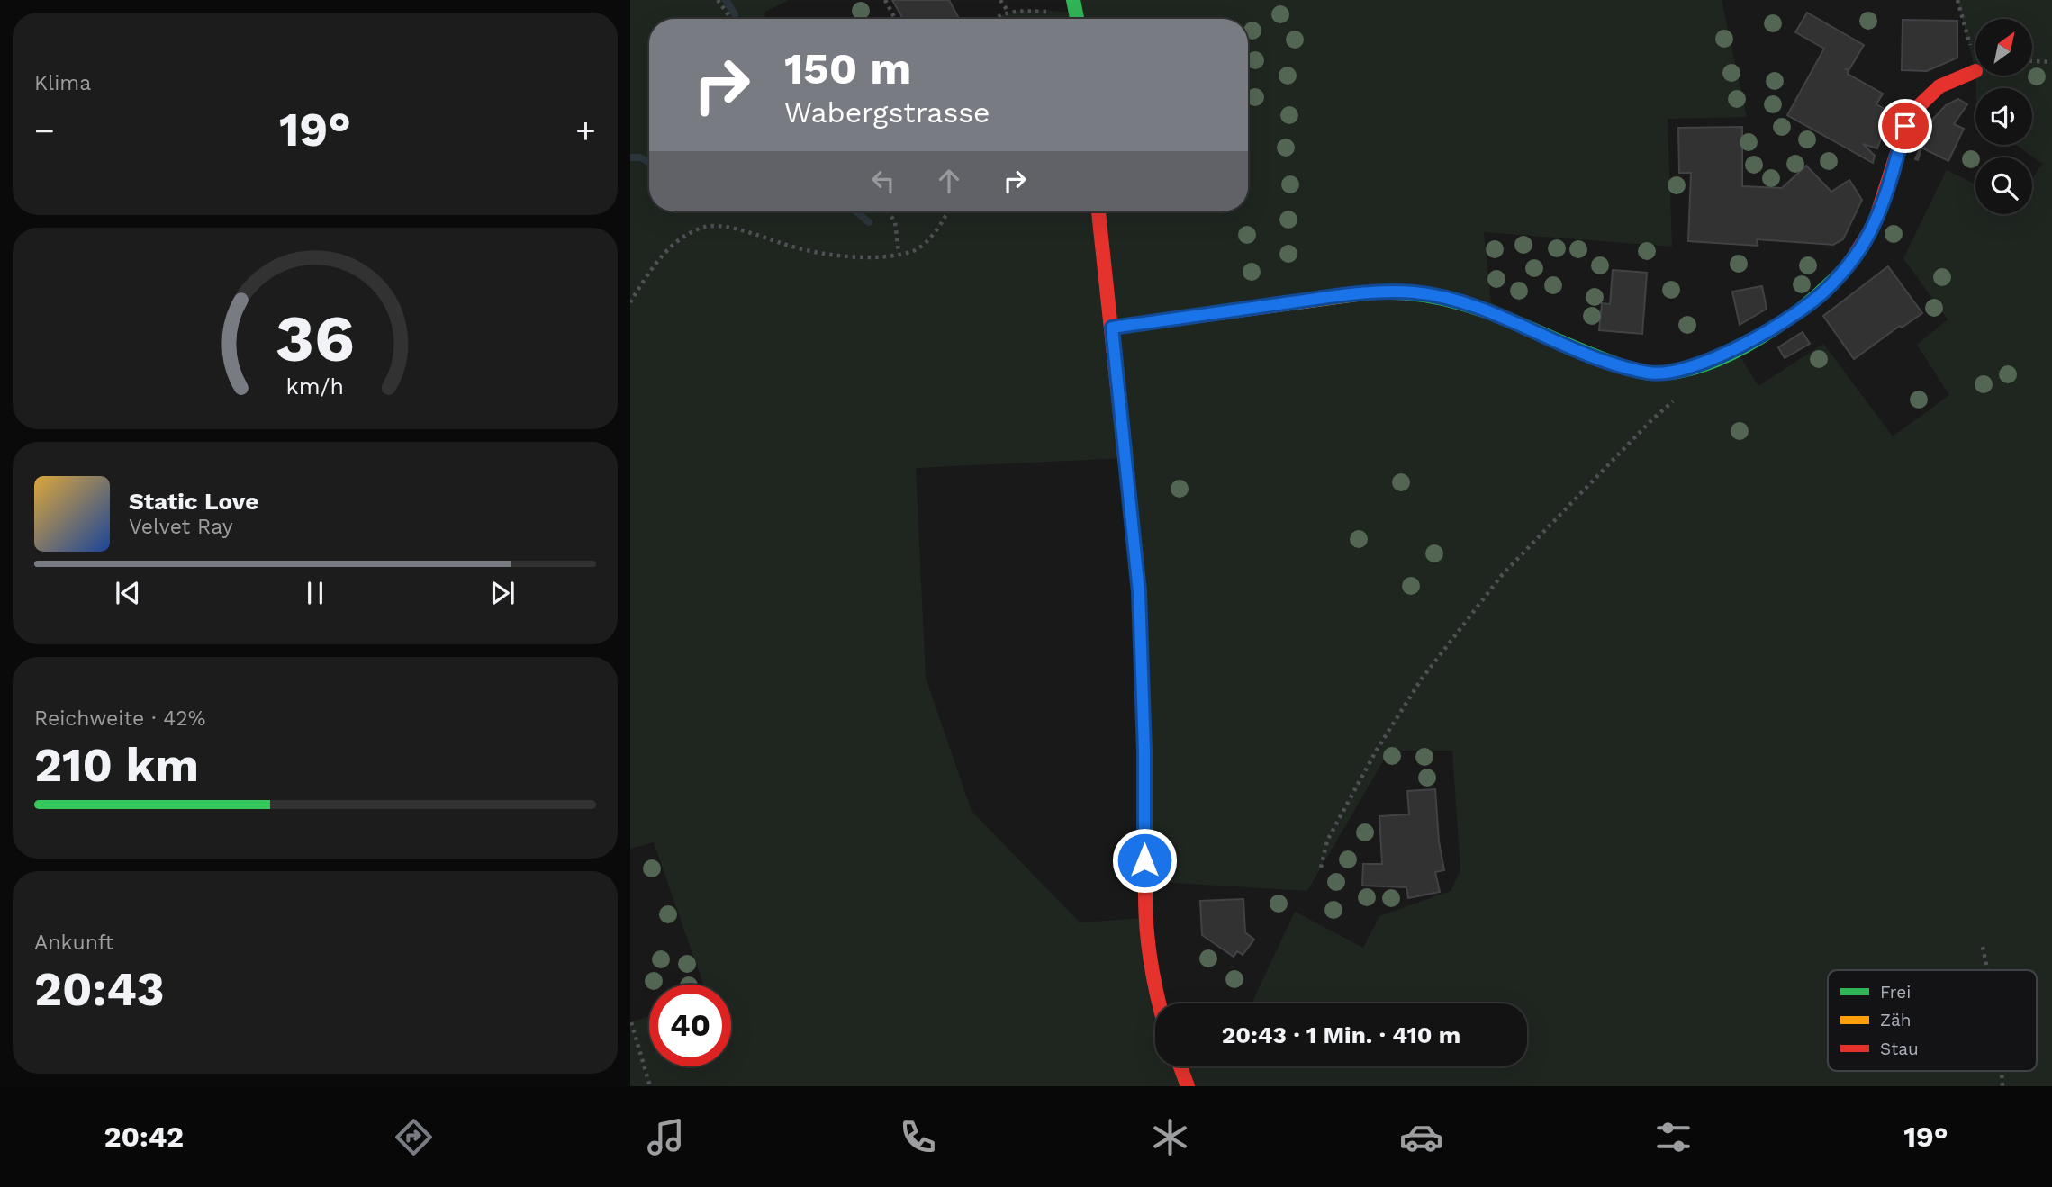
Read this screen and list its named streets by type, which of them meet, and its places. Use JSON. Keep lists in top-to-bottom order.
{
  "legend": ["Frei", "Zäh", "Stau"],
  "north": "top right",
  "page": {
    "tile": [
      "Klima",
      ["Reichweite · 42%", "210 km"],
      ["Ankunft", "20:43"]
    ],
    "turn": ["150 m", "Wabergstrasse"],
    "heat": ["−", "19°", "+"],
    "song": ["Static Love", "Velvet Ray"],
    "limit": "40",
    "trip": "20:43 · 1 Min. · 410 m",
    "tabs": ["20:42", "19°"],
    "gauge": ["36", "km/h"]
  }
}
